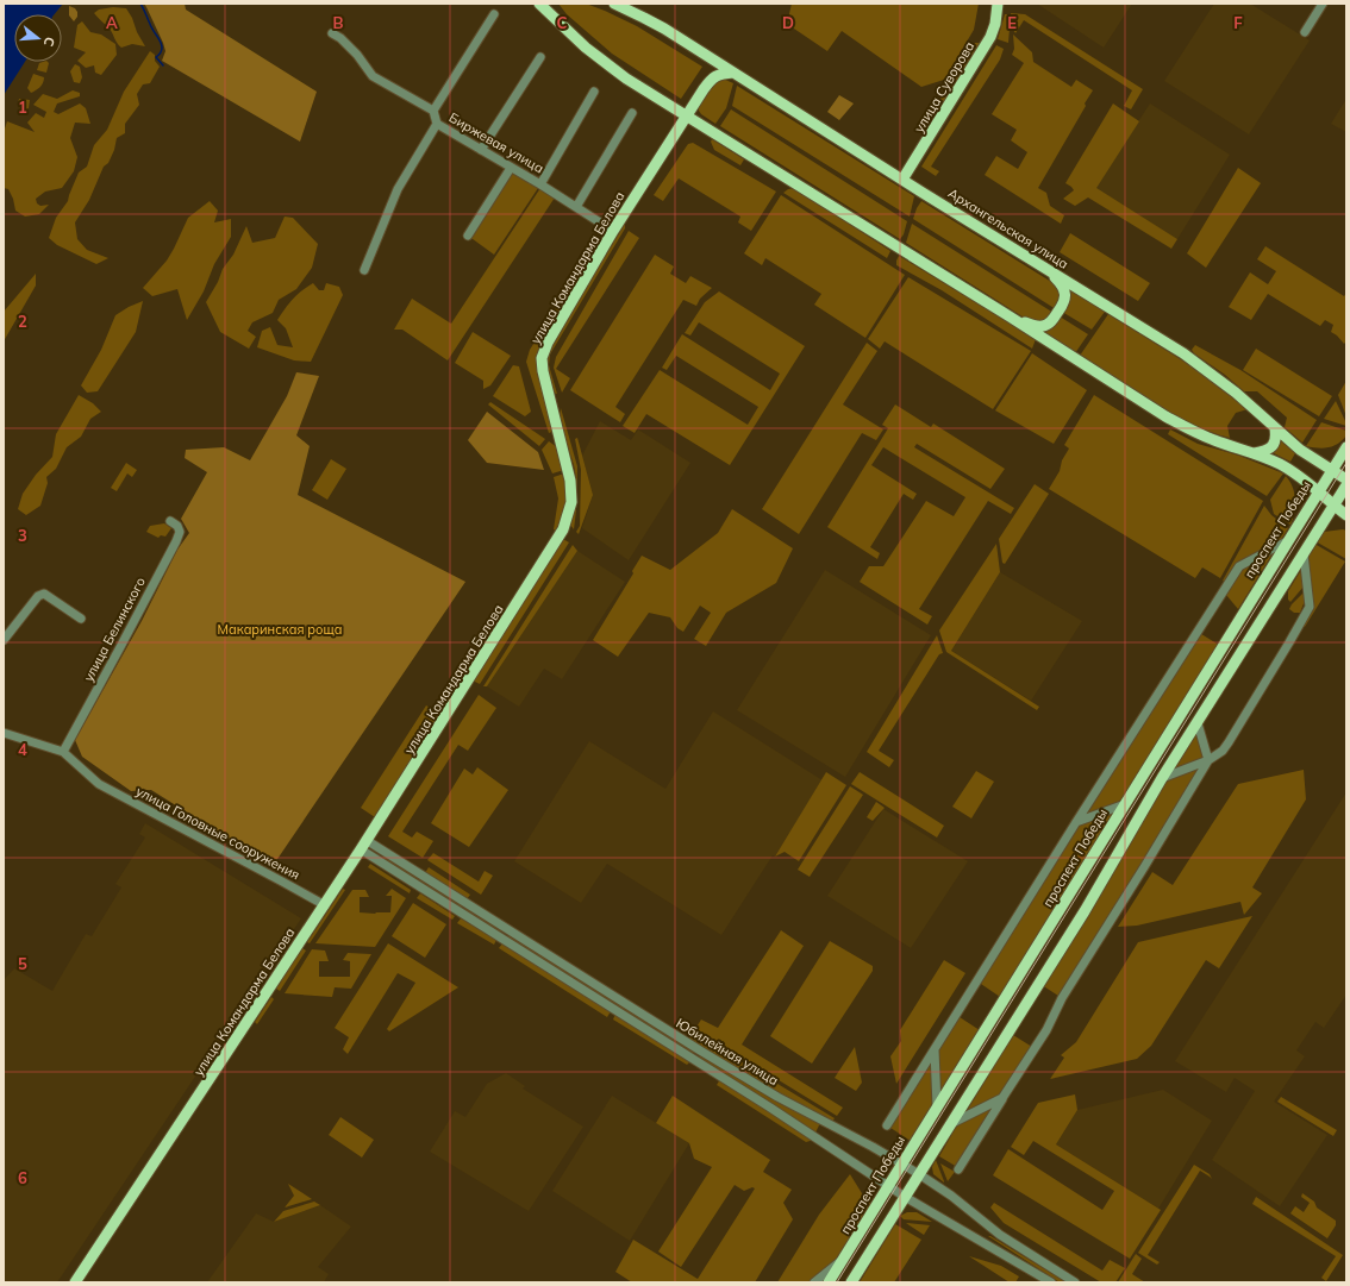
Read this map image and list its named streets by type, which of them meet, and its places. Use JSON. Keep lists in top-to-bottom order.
{
  "streets": {
    "main road": [
      "улица Суворова",
      "Архангельская улица",
      "улица Командарма Белова",
      "проспект Победы"
    ],
    "street": [
      "Биржевая улица",
      "улица Белинского",
      "улица Головные сооружения",
      "Юбилейная улица"
    ]
  },
  "crossings": [
    ["улица Суворова", "Архангельская улица"],
    ["Биржевая улица", "улица Командарма Белова"],
    ["Архангельская улица", "улица Командарма Белова"],
    ["Архангельская улица", "проспект Победы"],
    ["улица Командарма Белова", "улица Головные сооружения"],
    ["улица Командарма Белова", "Юбилейная улица"],
    ["проспект Победы", "Юбилейная улица"],
    ["улица Белинского", "улица Головные сооружения"]
  ],
  "parks": ["Макаринская роща"],
  "north": "right",
  "grid": {
    "columns": [
      "A",
      "B",
      "C",
      "D",
      "E",
      "F"
    ],
    "rows": [
      "1",
      "2",
      "3",
      "4",
      "5",
      "6"
    ]
  }
}
